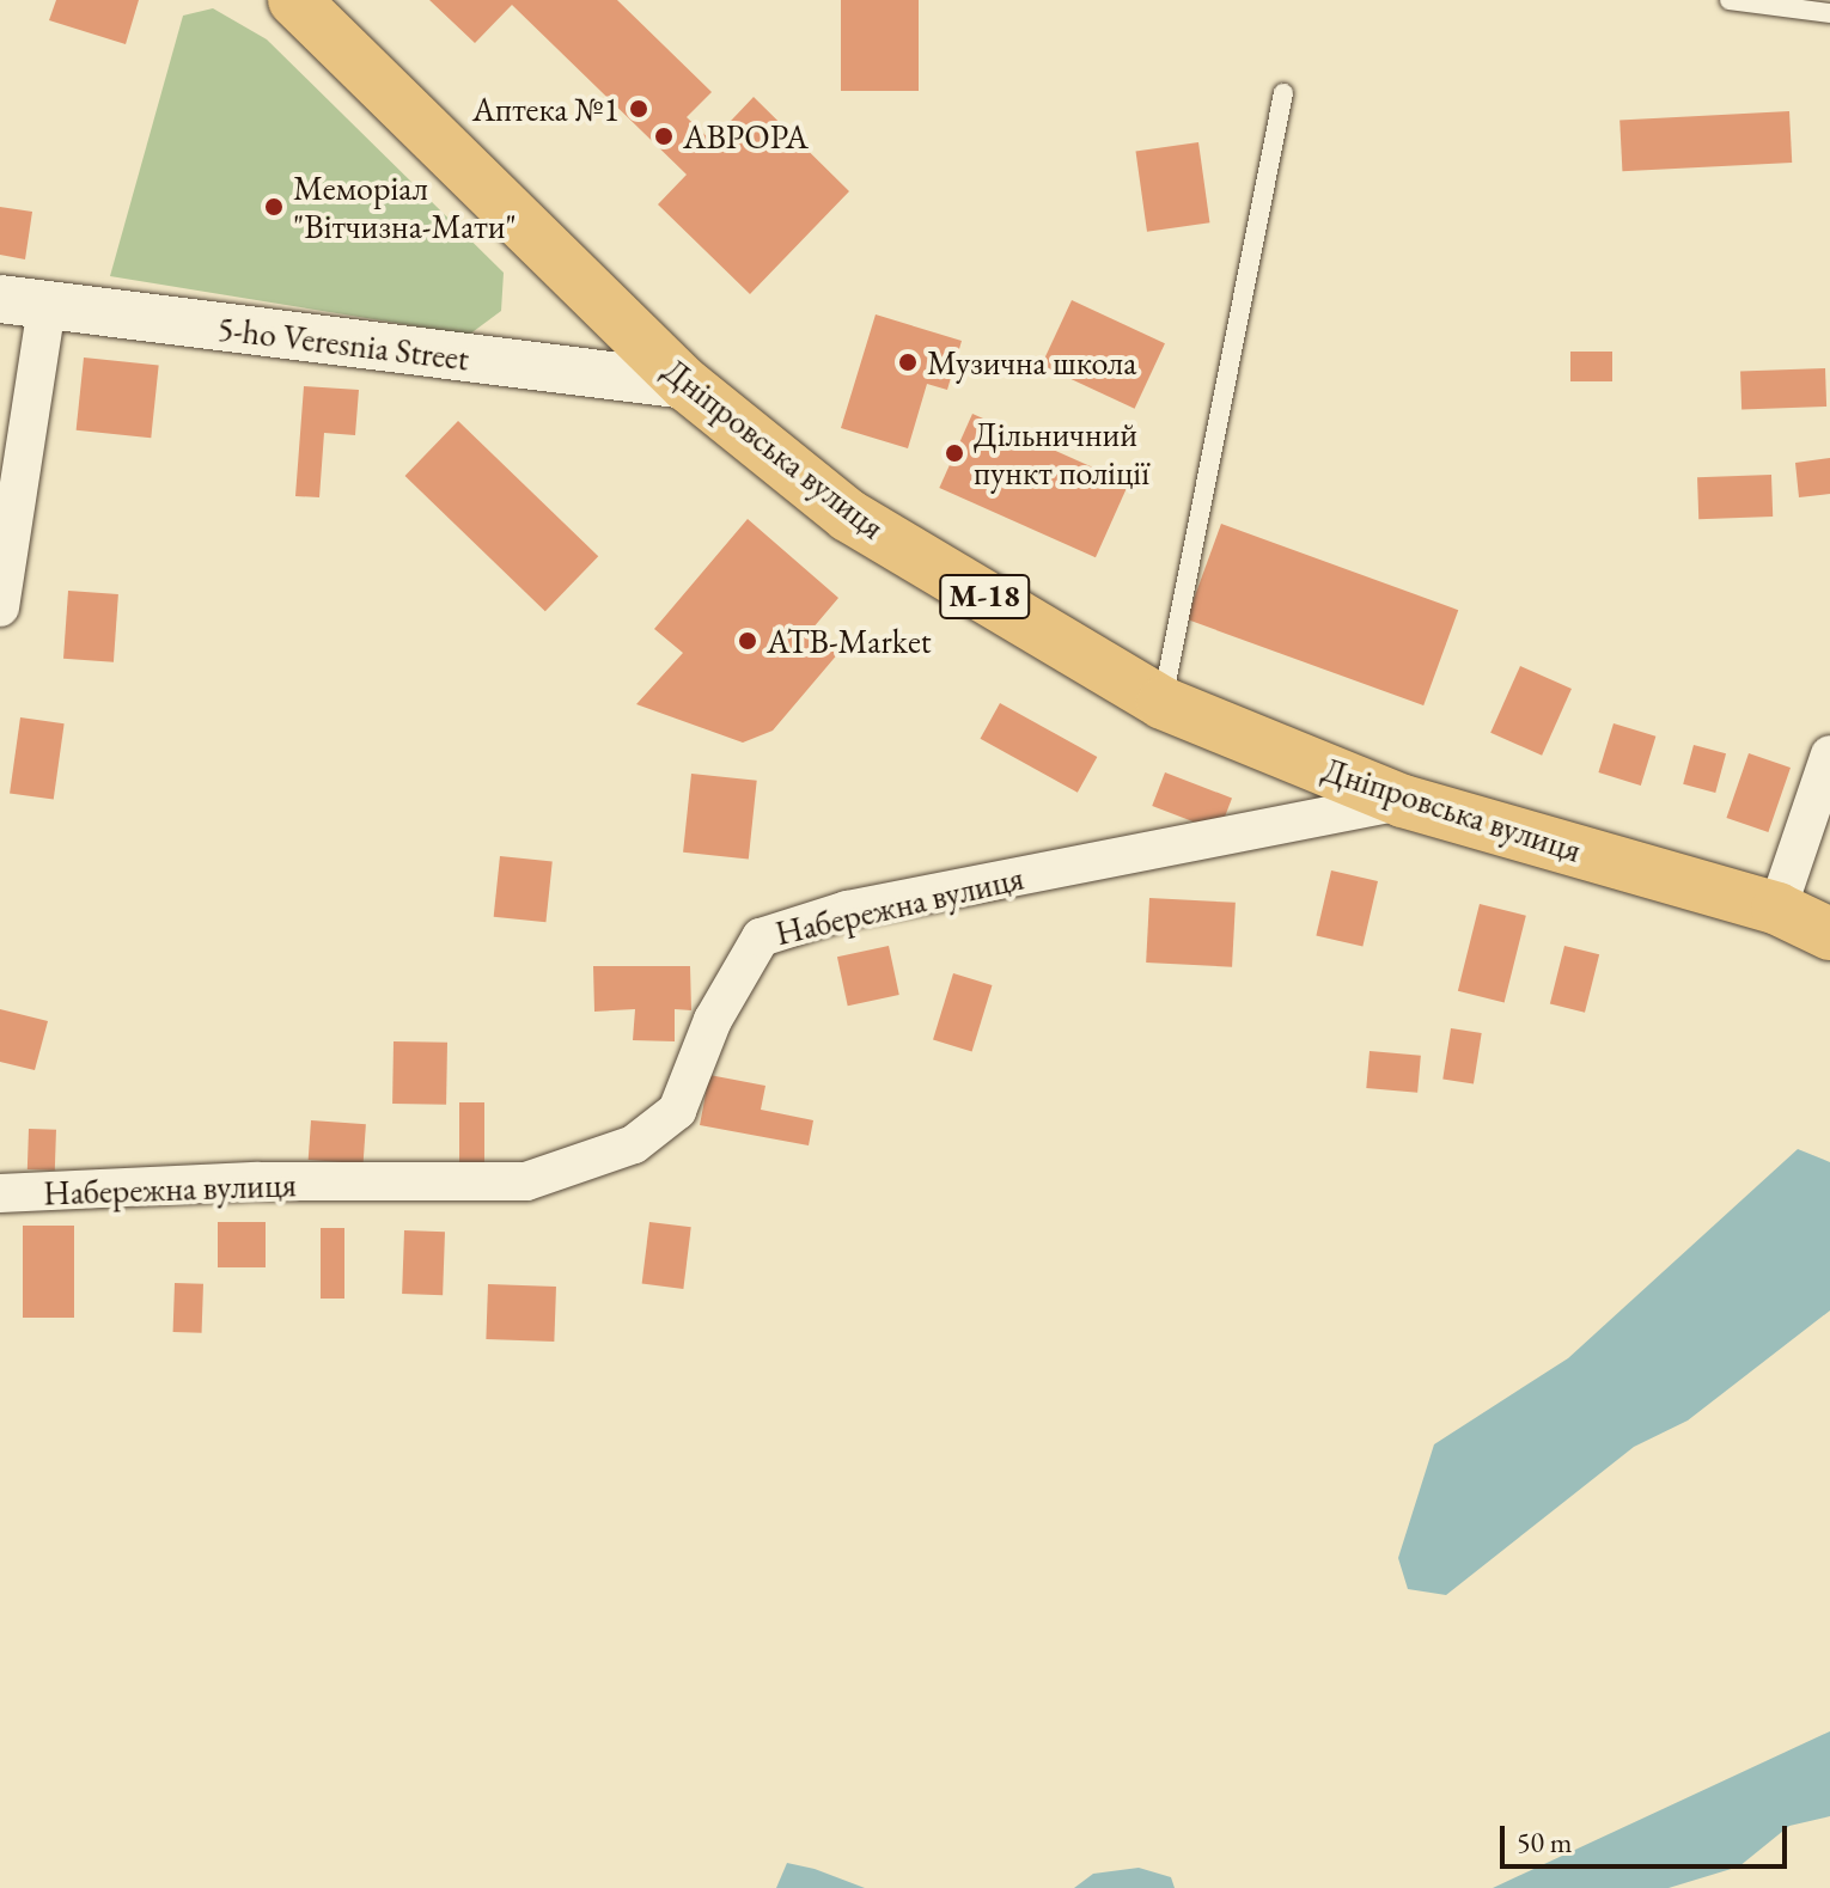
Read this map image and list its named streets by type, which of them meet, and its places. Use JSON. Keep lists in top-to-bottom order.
{
  "streets": {
    "highway": ["Дніпровська вулиця", "М-18"],
    "street": ["5-ho Veresnia Street", "Набережна вулиця"]
  },
  "crossings": [
    ["5-ho Veresnia Street", "Дніпровська вулиця"],
    ["Дніпровська вулиця", "Набережна вулиця"]
  ],
  "places": [
    "Аптека №1",
    "АВРОРА",
    "Меморіал \"Вітчизна-Мати\"",
    "Музична школа",
    "Дільничний пункт поліції",
    "ATB-Market"
  ],
  "scale_bar": "50 m"
}
